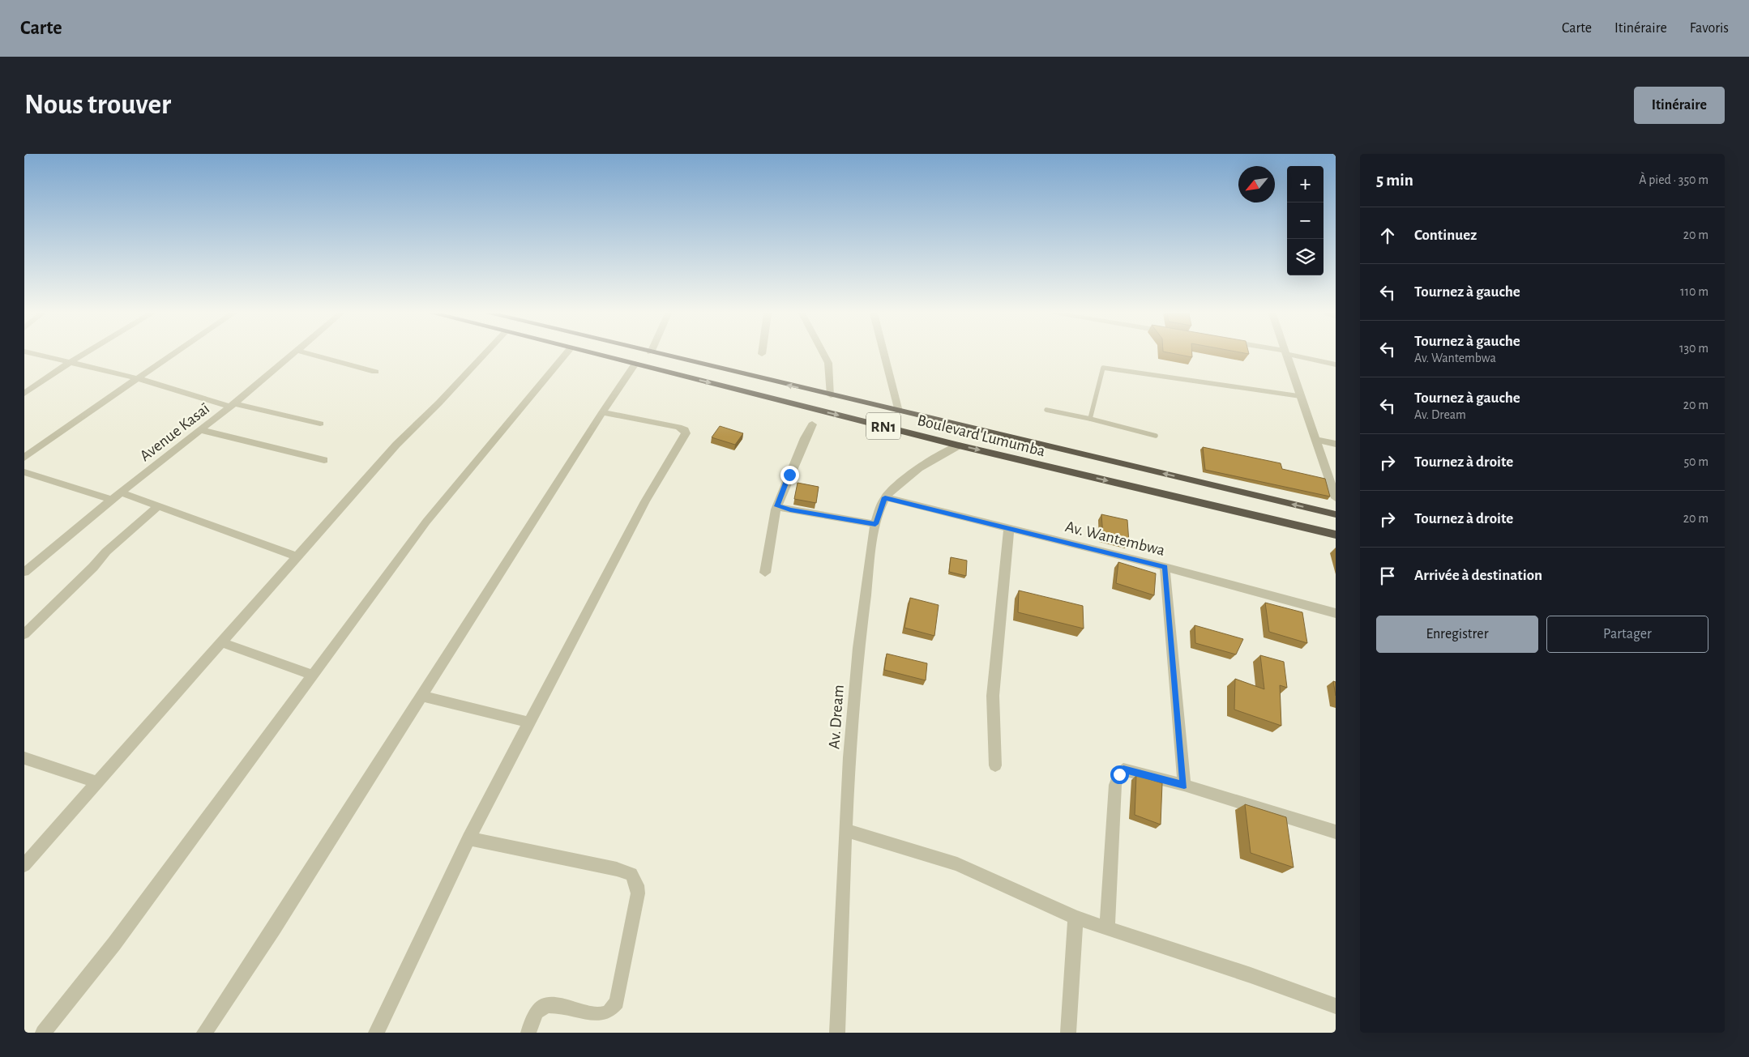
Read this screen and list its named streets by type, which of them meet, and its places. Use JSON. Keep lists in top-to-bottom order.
{
  "streets": {
    "highway": ["RN1", "Boulevard Lumumba"],
    "street": ["Avenue Kasaï", "Av. Wantembwa", "Av. Dream"]
  },
  "crossings": [
    ["Boulevard Lumumba", "Av. Dream"],
    ["Av. Wantembwa", "Av. Dream"]
  ],
  "north": "bottom left",
  "page": {
    "header": "Carte",
    "nav": ["Carte", "Itinéraire", "Favoris"],
    "buttons": [
      "Itinéraire",
      ["Enregistrer", "Partager"]
    ],
    "title": "Nous trouver",
    "heading": ["5 min", "À pied · 350 m"],
    "map_buttons": ["+", "−"],
    "list": [
      ["Continuez", "20 m"],
      ["Tournez à gauche", "110 m"],
      ["Tournez à gauche", "Av. Wantembwa", "130 m"],
      ["Tournez à gauche", "Av. Dream", "20 m"],
      ["Tournez à droite", "50 m"],
      ["Tournez à droite", "20 m"],
      "Arrivée à destination"
    ]
  }
}
